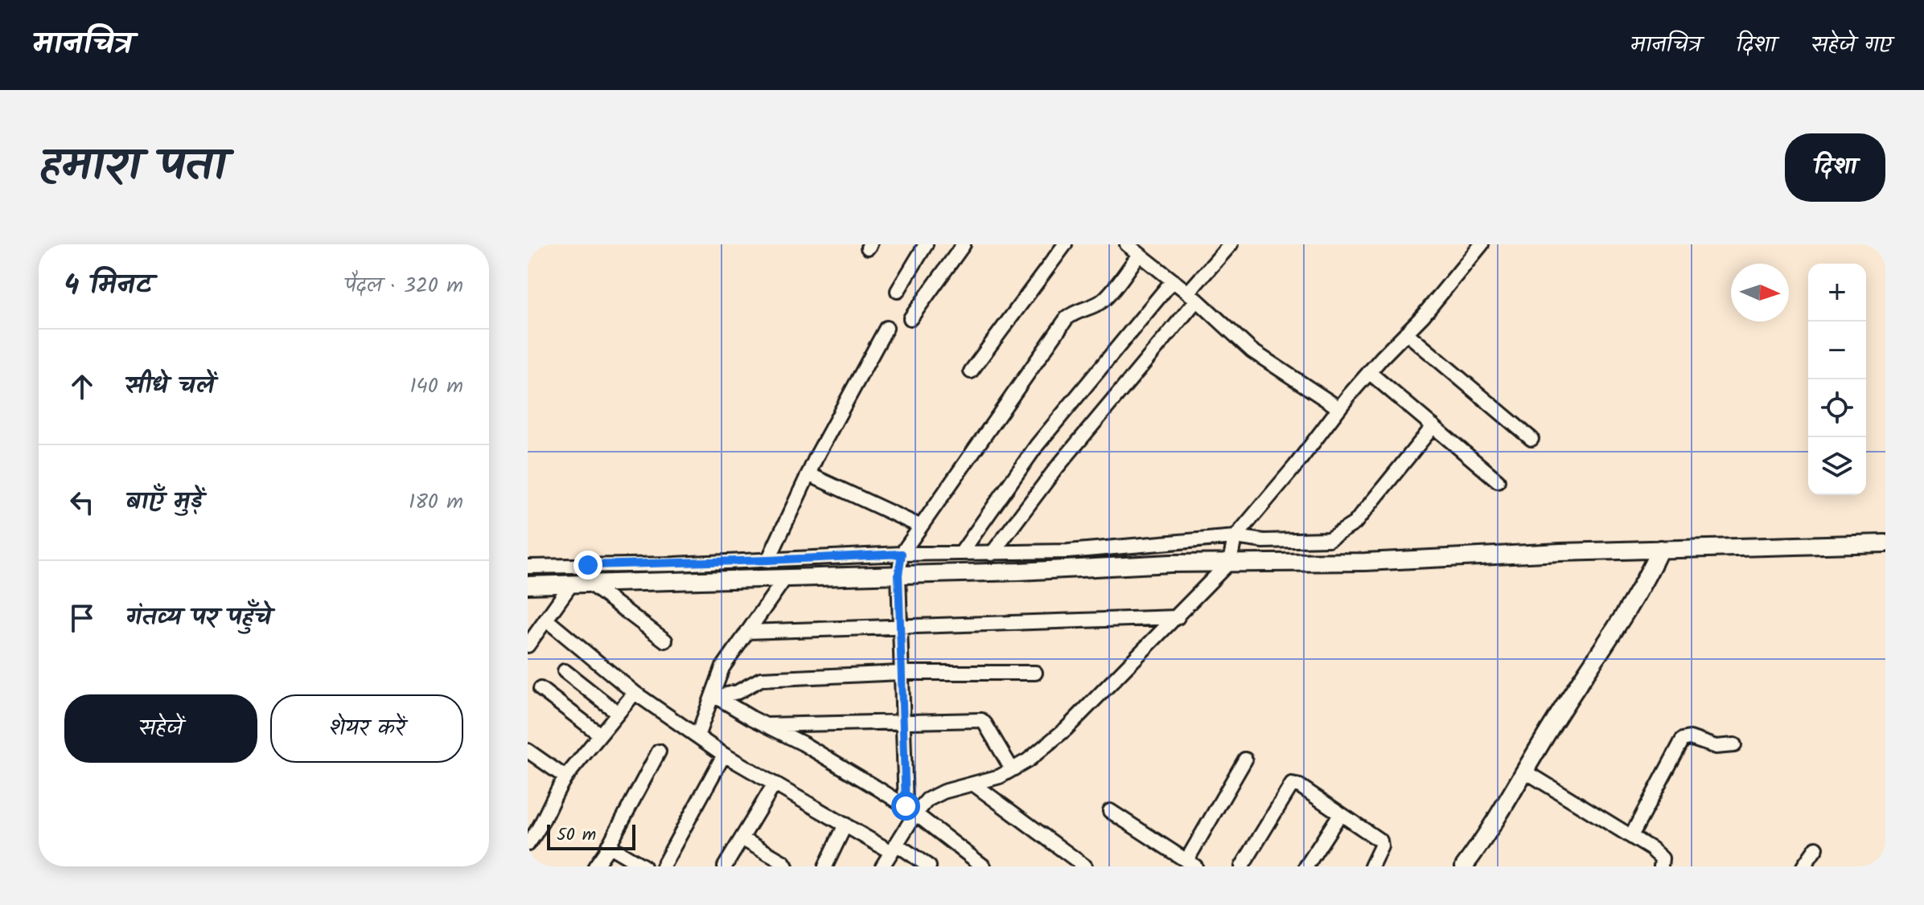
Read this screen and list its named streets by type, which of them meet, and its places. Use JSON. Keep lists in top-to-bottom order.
{
  "scale_bar": "50 m",
  "north": "right",
  "page": {
    "header": "मानचित्र",
    "nav": ["मानचित्र", "दिशा", "सहेजे गए"],
    "title": "हमारा पता",
    "buttons": [
      "दिशा",
      ["सहेजें", "शेयर करें"]
    ],
    "heading": ["4 मिनट", "पैदल · 320 m"],
    "map_buttons": ["+", "−"],
    "list": [
      ["सीधे चलें", "140 m"],
      ["बाएँ मुड़ें", "180 m"],
      "गंतव्य पर पहुँचे"
    ],
    "scale": "50 m"
  }
}
